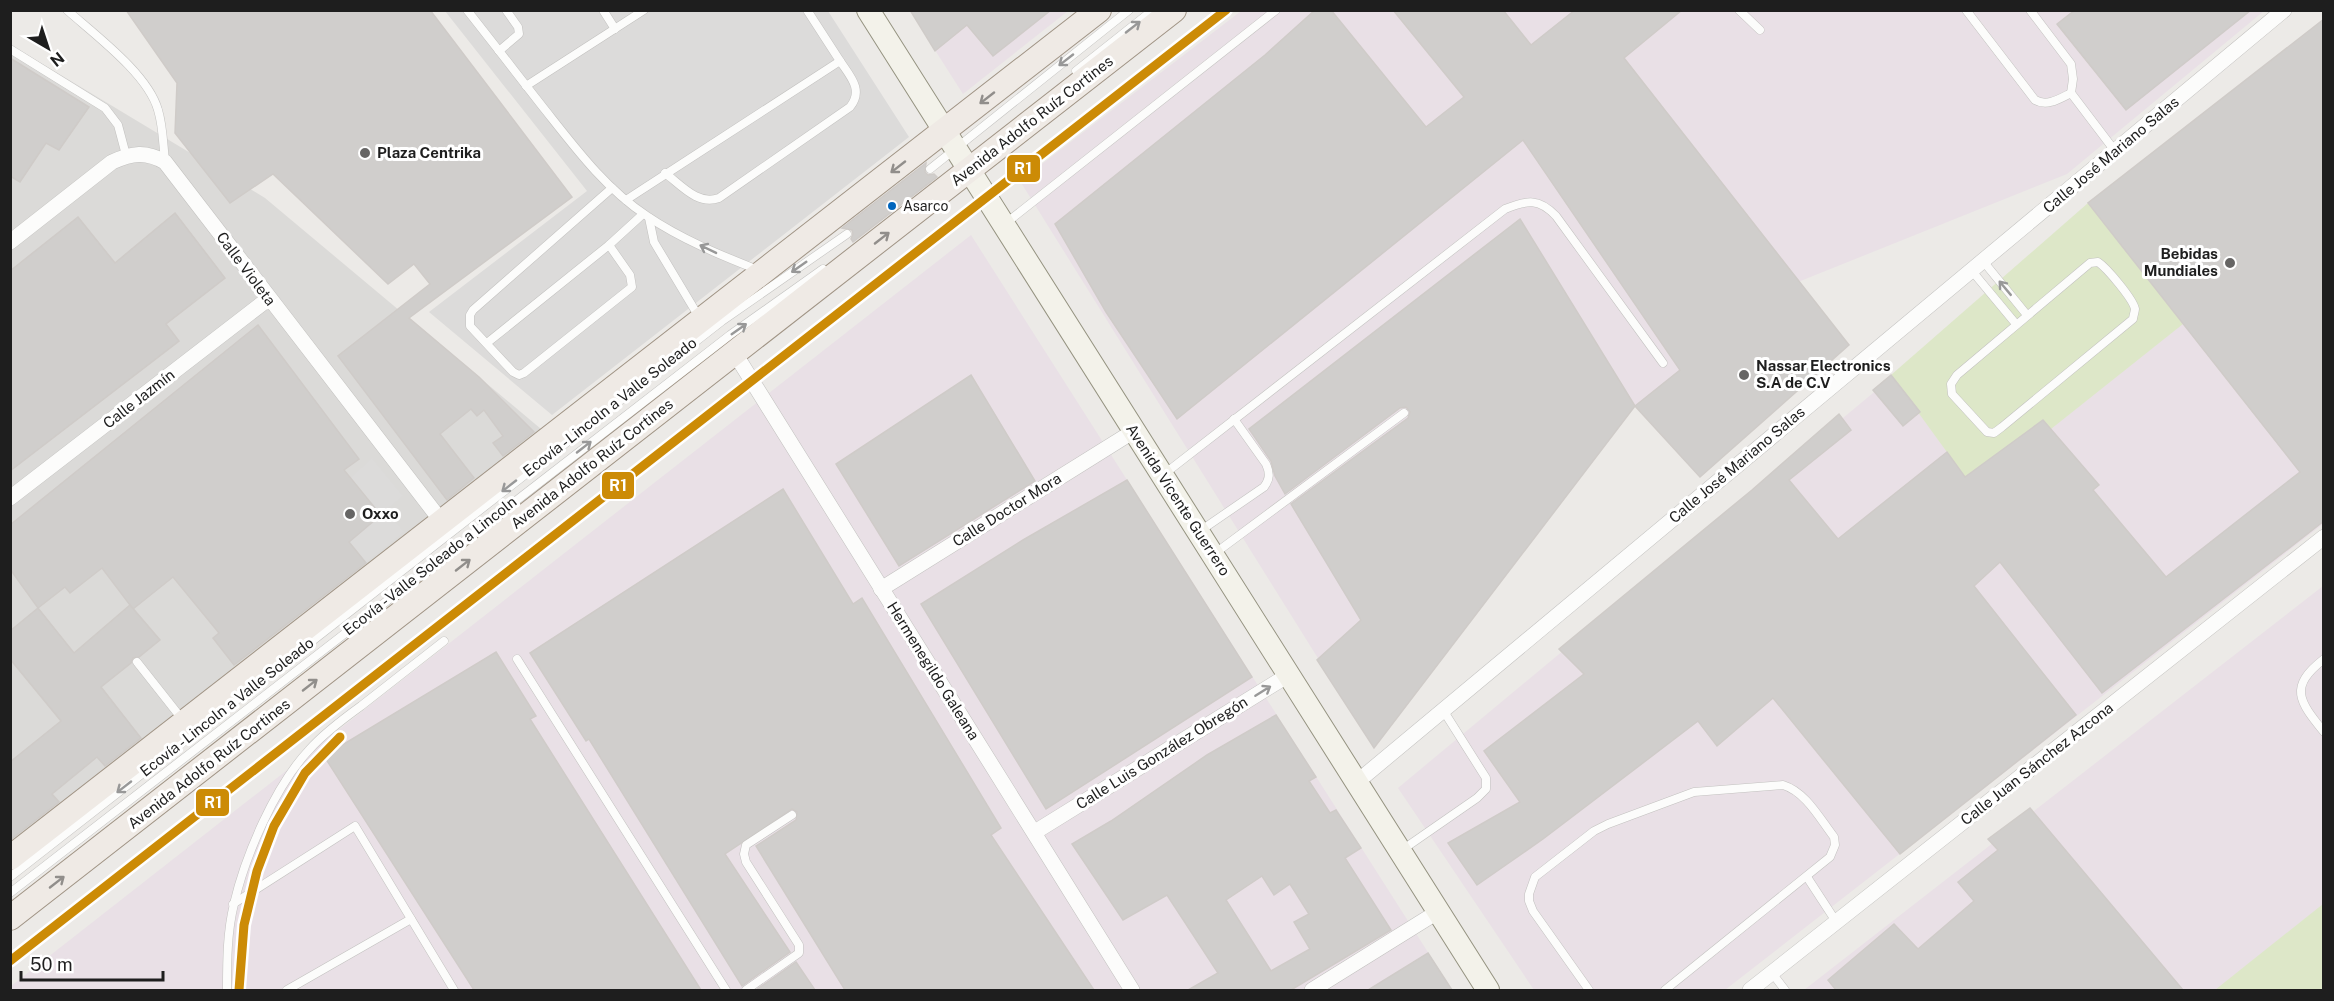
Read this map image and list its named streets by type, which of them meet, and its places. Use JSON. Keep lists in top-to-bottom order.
{
  "streets": {
    "main road": ["Avenida Adolfo Ruíz Cortines", "Avenida Vicente Guerrero"],
    "street": [
      "Calle José Mariano Salas",
      "Calle Violeta",
      "Calle Jazmín",
      "Calle Doctor Mora",
      "Hermenegildo Galeana",
      "Calle Luis González Obregón",
      "Calle Juan Sánchez Azcona"
    ],
    "lane": ["Ecovía - Lincoln a Valle Soleado", "Ecovía - Valle Soleado a Lincoln"]
  },
  "crossings": [
    ["Avenida Adolfo Ruíz Cortines", "Calle Violeta"],
    ["Avenida Adolfo Ruíz Cortines", "Avenida Vicente Guerrero"],
    ["Avenida Adolfo Ruíz Cortines", "Hermenegildo Galeana"],
    ["Calle José Mariano Salas", "Avenida Vicente Guerrero"],
    ["Calle Violeta", "Calle Jazmín"],
    ["Avenida Vicente Guerrero", "Calle Doctor Mora"],
    ["Avenida Vicente Guerrero", "Calle Luis González Obregón"],
    ["Calle Doctor Mora", "Hermenegildo Galeana"],
    ["Hermenegildo Galeana", "Calle Luis González Obregón"]
  ],
  "one_way": ["Ecovía - Lincoln a Valle Soleado", "Ecovía - Valle Soleado a Lincoln", "Calle Luis González Obregón"],
  "places": [
    "Plaza Centrika",
    "Asarco",
    "Bebidas Mundiales",
    "Nassar Electronics S.A de C.V",
    "Oxxo"
  ],
  "lines": ["transit line R1"],
  "scale_bar": "50 m",
  "north": "bottom right"
}
